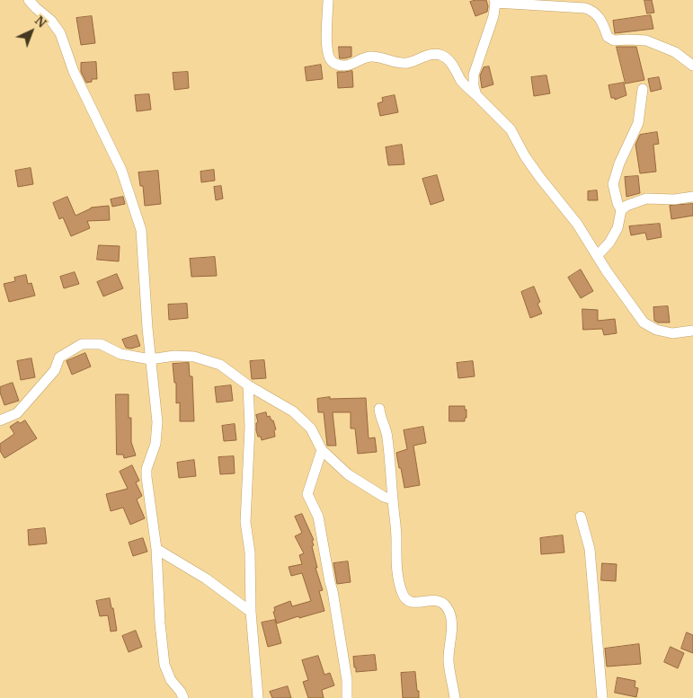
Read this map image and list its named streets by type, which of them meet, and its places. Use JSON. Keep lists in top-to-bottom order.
{
  "north": "top right"
}
